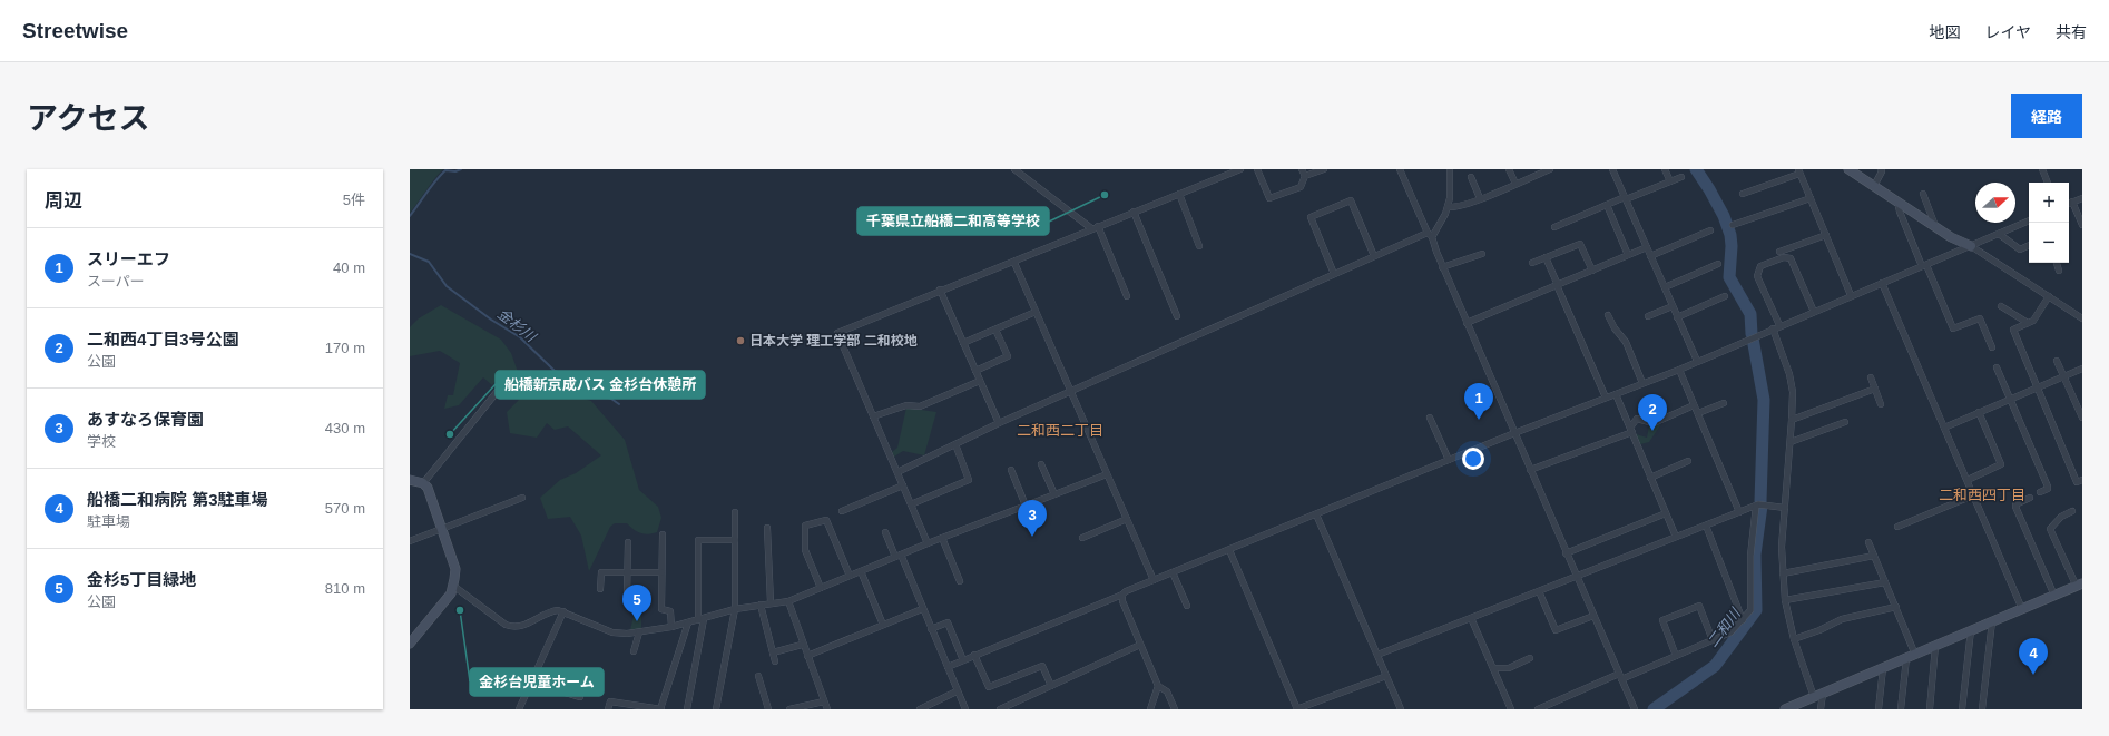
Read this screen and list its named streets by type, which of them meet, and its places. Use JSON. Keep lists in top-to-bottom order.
{
  "districts": ["二和西二丁目", "二和西四丁目"],
  "water": ["金杉川", "二和川"],
  "places": [
    "千葉県立船橋二和高等学校",
    "日本大学 理工学部 二和校地",
    "船橋新京成バス 金杉台休憩所",
    "金杉台児童ホーム"
  ],
  "north": "right",
  "page": {
    "header": "Streetwise",
    "nav": ["地図", "レイヤ", "共有"],
    "title": "アクセス",
    "buttons": "経路",
    "heading": ["周辺", "5件"],
    "map_buttons": ["+", "−"],
    "list": [
      {
        "mark": "1",
        "name": "スリーエフ",
        "note": "スーパー",
        "value": "40 m"
      },
      {
        "mark": "2",
        "name": "二和西4丁目3号公園",
        "note": "公園",
        "value": "170 m"
      },
      {
        "mark": "3",
        "name": "あすなろ保育園",
        "note": "学校",
        "value": "430 m"
      },
      {
        "mark": "4",
        "name": "船橋二和病院 第3駐車場",
        "note": "駐車場",
        "value": "570 m"
      },
      {
        "mark": "5",
        "name": "金杉5丁目緑地",
        "note": "公園",
        "value": "810 m"
      }
    ],
    "pins": [
      "1",
      "2",
      "3",
      "5",
      "4"
    ]
  }
}
